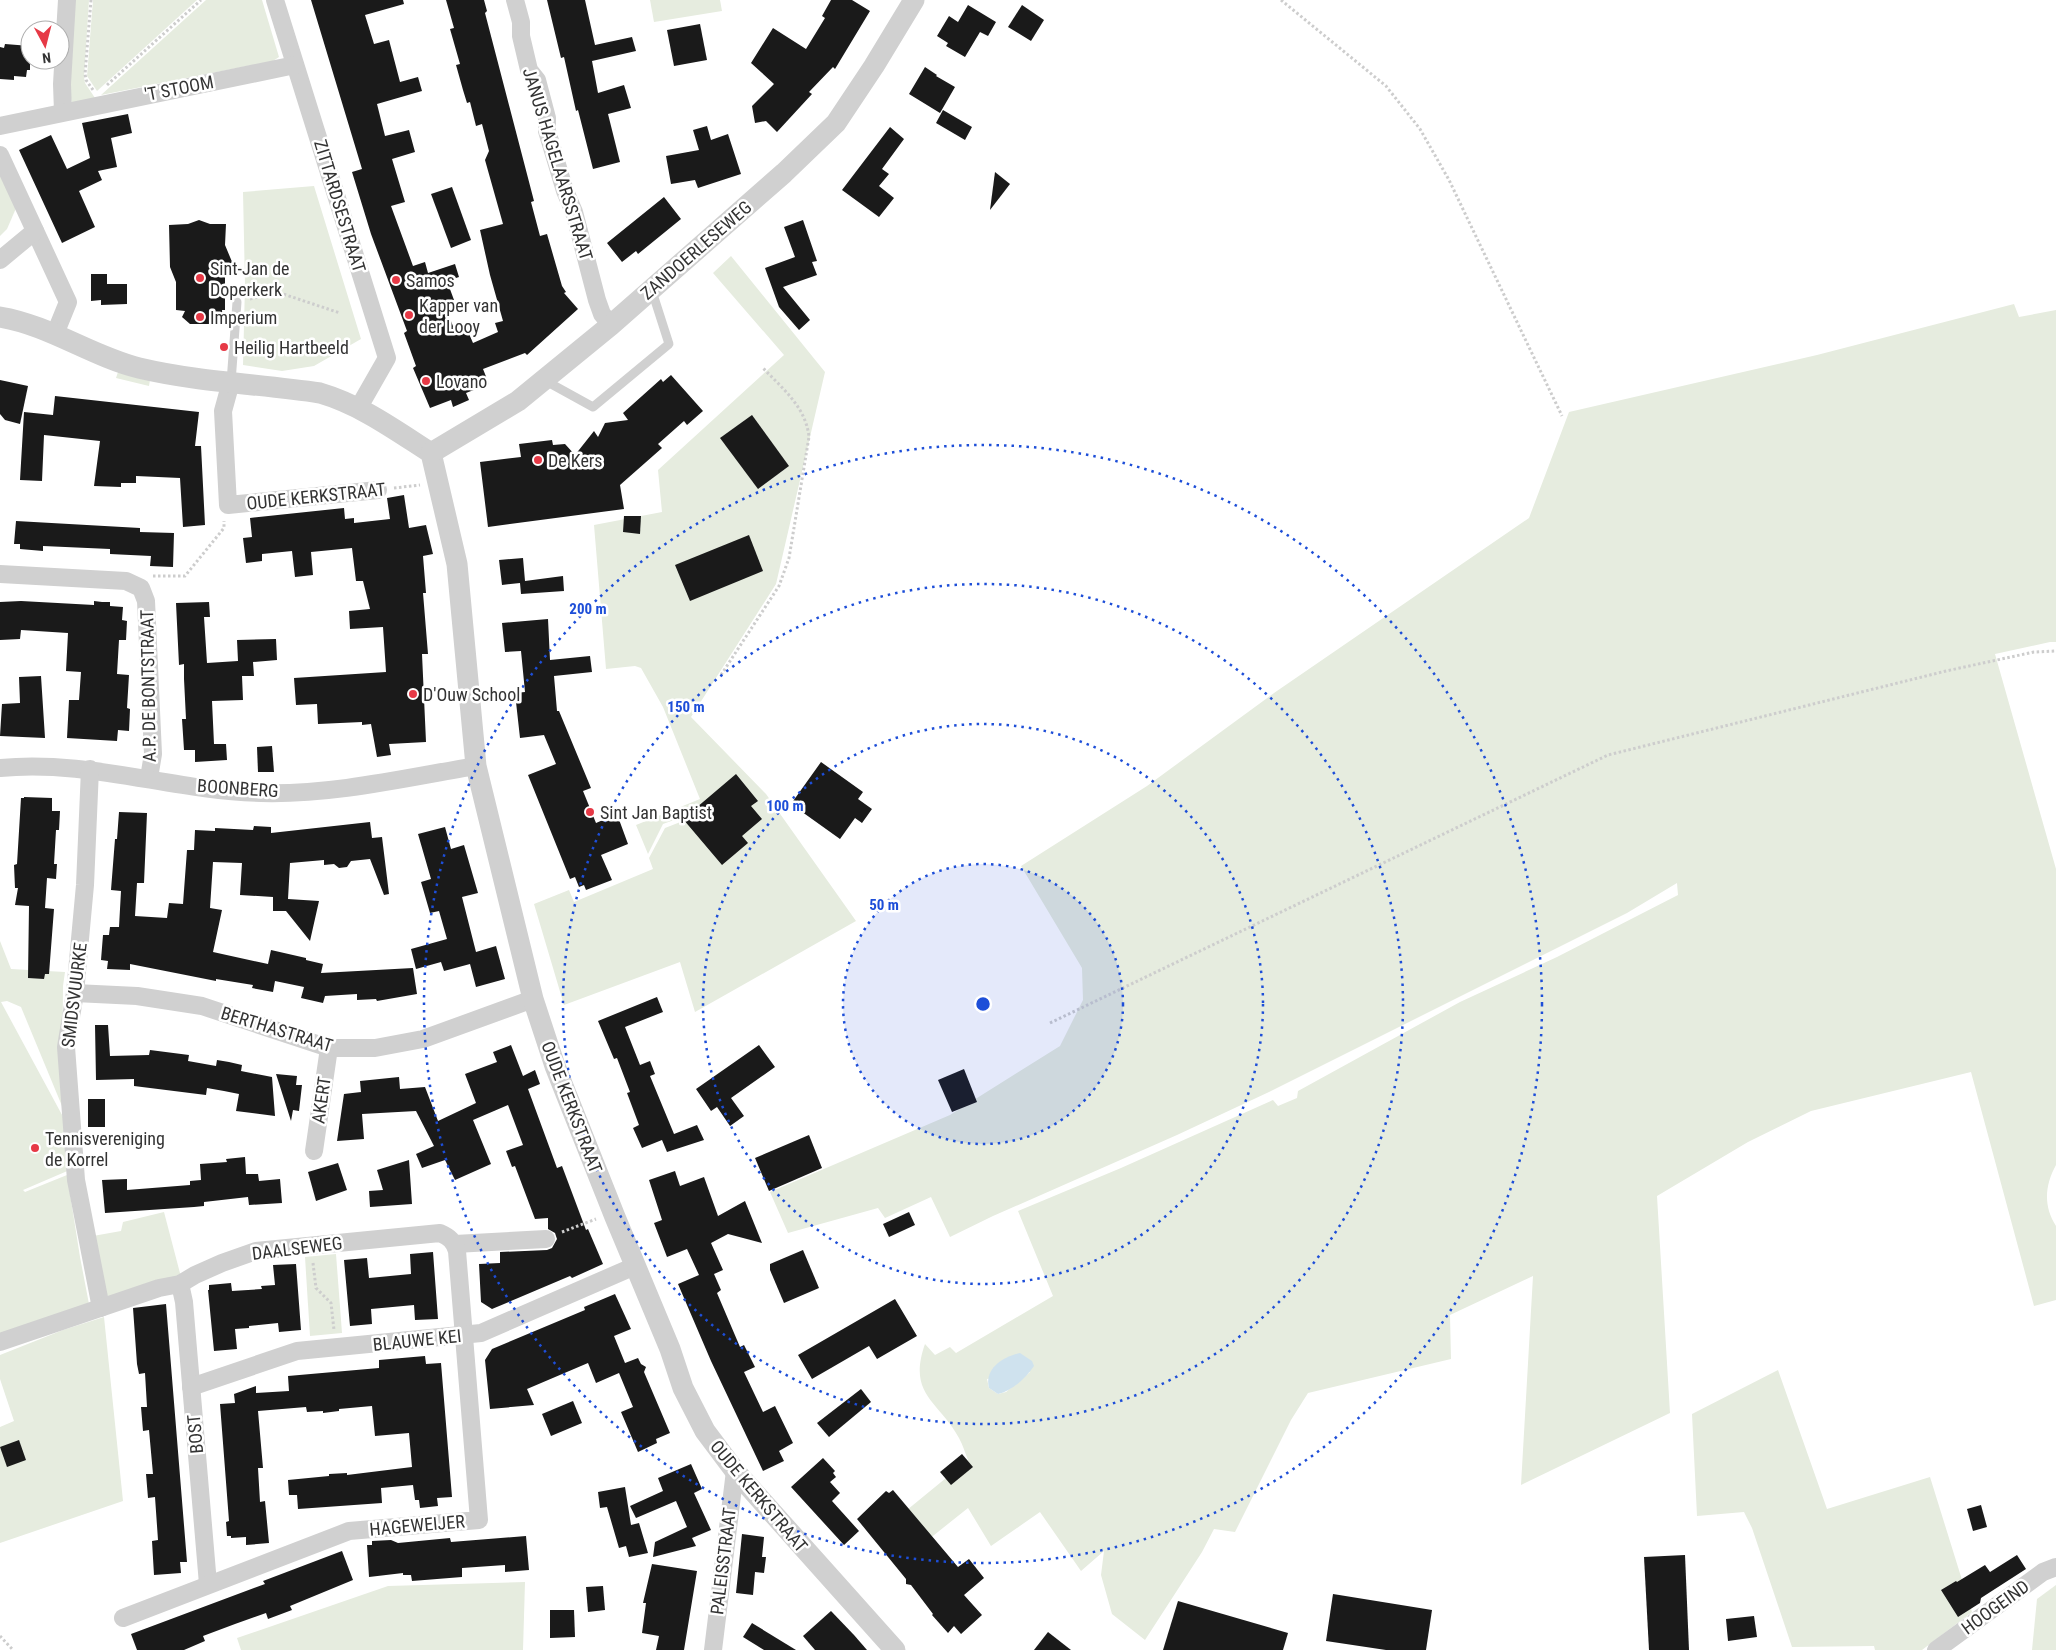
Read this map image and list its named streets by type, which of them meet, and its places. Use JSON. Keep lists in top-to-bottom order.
{
  "streets": {
    "street": [
      "'T STOOM",
      "JANUS HAGELAARSSTRAAT",
      "ZITTARDSESTRAAT",
      "ZANDOERLESEWEG",
      "OUDE KERKSTRAAT",
      "A.P. DE BONTSTRAAT",
      "BOONBERG",
      "SMIDSVUURKE",
      "BERTHASTRAAT",
      "AKERT",
      "DAALSEWEG",
      "BLAUWE KEI",
      "BOST",
      "HAGEWEIJER",
      "PALEISSTRAAT",
      "HOOGEIND"
    ]
  },
  "crossings": [
    ["'T STOOM", "ZITTARDSESTRAAT"],
    ["JANUS HAGELAARSSTRAAT", "ZANDOERLESEWEG"],
    ["ZANDOERLESEWEG", "OUDE KERKSTRAAT"],
    ["OUDE KERKSTRAAT", "BOONBERG"],
    ["OUDE KERKSTRAAT", "BERTHASTRAAT"],
    ["OUDE KERKSTRAAT", "BLAUWE KEI"],
    ["OUDE KERKSTRAAT", "PALEISSTRAAT"],
    ["A.P. DE BONTSTRAAT", "BOONBERG"],
    ["BOONBERG", "SMIDSVUURKE"],
    ["SMIDSVUURKE", "BERTHASTRAAT"],
    ["SMIDSVUURKE", "DAALSEWEG"],
    ["BERTHASTRAAT", "AKERT"],
    ["DAALSEWEG", "BOST"],
    ["DAALSEWEG", "HAGEWEIJER"],
    ["BLAUWE KEI", "BOST"],
    ["BLAUWE KEI", "HAGEWEIJER"],
    ["BOST", "HAGEWEIJER"]
  ],
  "places": [
    "Sint-Jan de Doperkerk",
    "Samos",
    "Kapper van der Looy",
    "Imperium",
    "Heilig Hartbeeld",
    "Lovano",
    "De Kers",
    "D'Ouw School",
    "Sint Jan Baptist",
    "Tennisvereniging de Korrel"
  ],
  "north": "bottom",
  "rings": [
    "200 m",
    "150 m",
    "100 m",
    "50 m"
  ]
}
